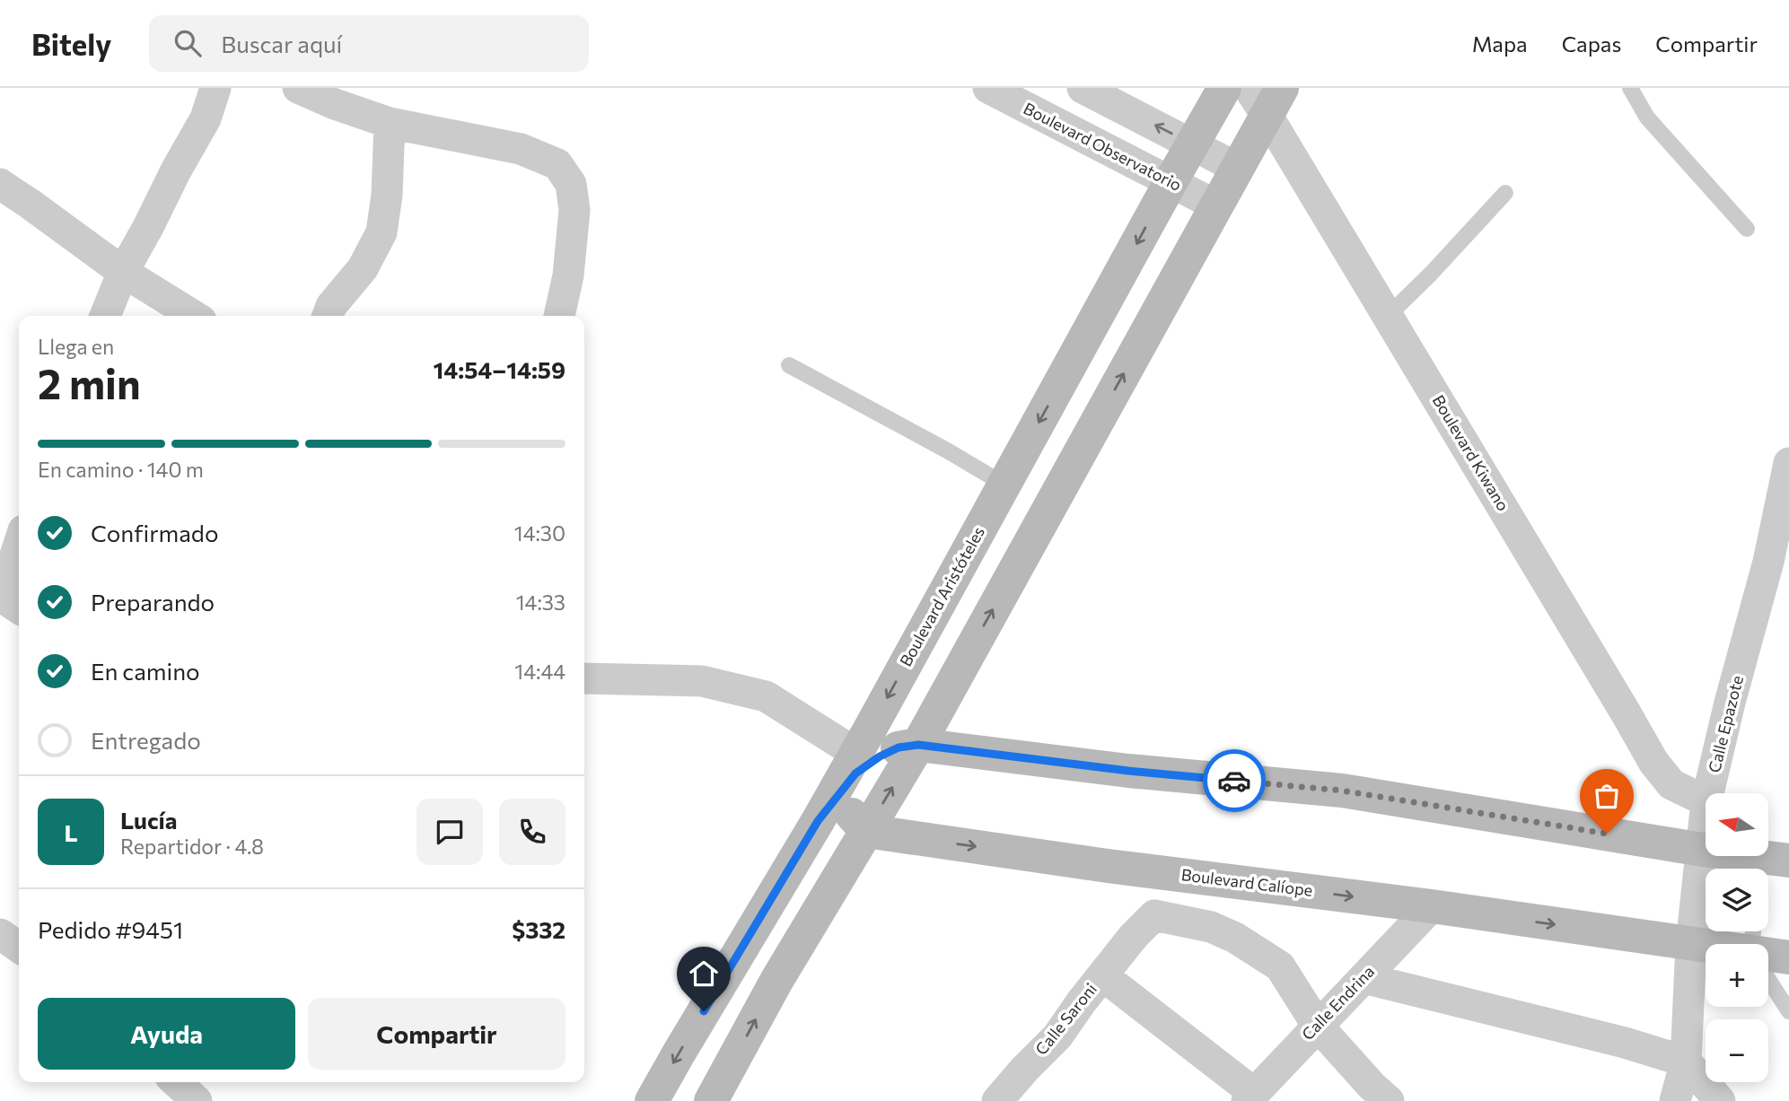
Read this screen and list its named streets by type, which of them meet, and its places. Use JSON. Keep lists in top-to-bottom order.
{
  "streets": {
    "street": [
      "Boulevard Observatorio",
      "Boulevard Kiwano",
      "Boulevard Aristóteles",
      "Calle Epazote",
      "Boulevard Calíope",
      "Calle Endrina",
      "Calle Saroni"
    ]
  },
  "crossings": [
    ["Boulevard Observatorio", "Boulevard Aristóteles"],
    ["Calle Epazote", "Boulevard Calíope"],
    ["Boulevard Calíope", "Calle Endrina"],
    ["Boulevard Calíope", "Calle Saroni"]
  ],
  "north": "left",
  "page": {
    "header": "Bitely",
    "search": "Buscar aquí",
    "nav": ["Mapa", "Capas", "Compartir"],
    "heading": ["2 min", "Llega en", "14:54–14:59"],
    "panel": [
      "Lucía",
      "Repartidor · 4.8",
      "Pedido #9451",
      "$332"
    ],
    "bar": "En camino · 140 m",
    "list": [
      ["Confirmado", "14:30"],
      ["Preparando", "14:33"],
      ["En camino", "14:44"],
      "Entregado"
    ],
    "map_buttons": ["+", "−"],
    "round": "L",
    "buttons": ["Ayuda", "Compartir"]
  }
}
